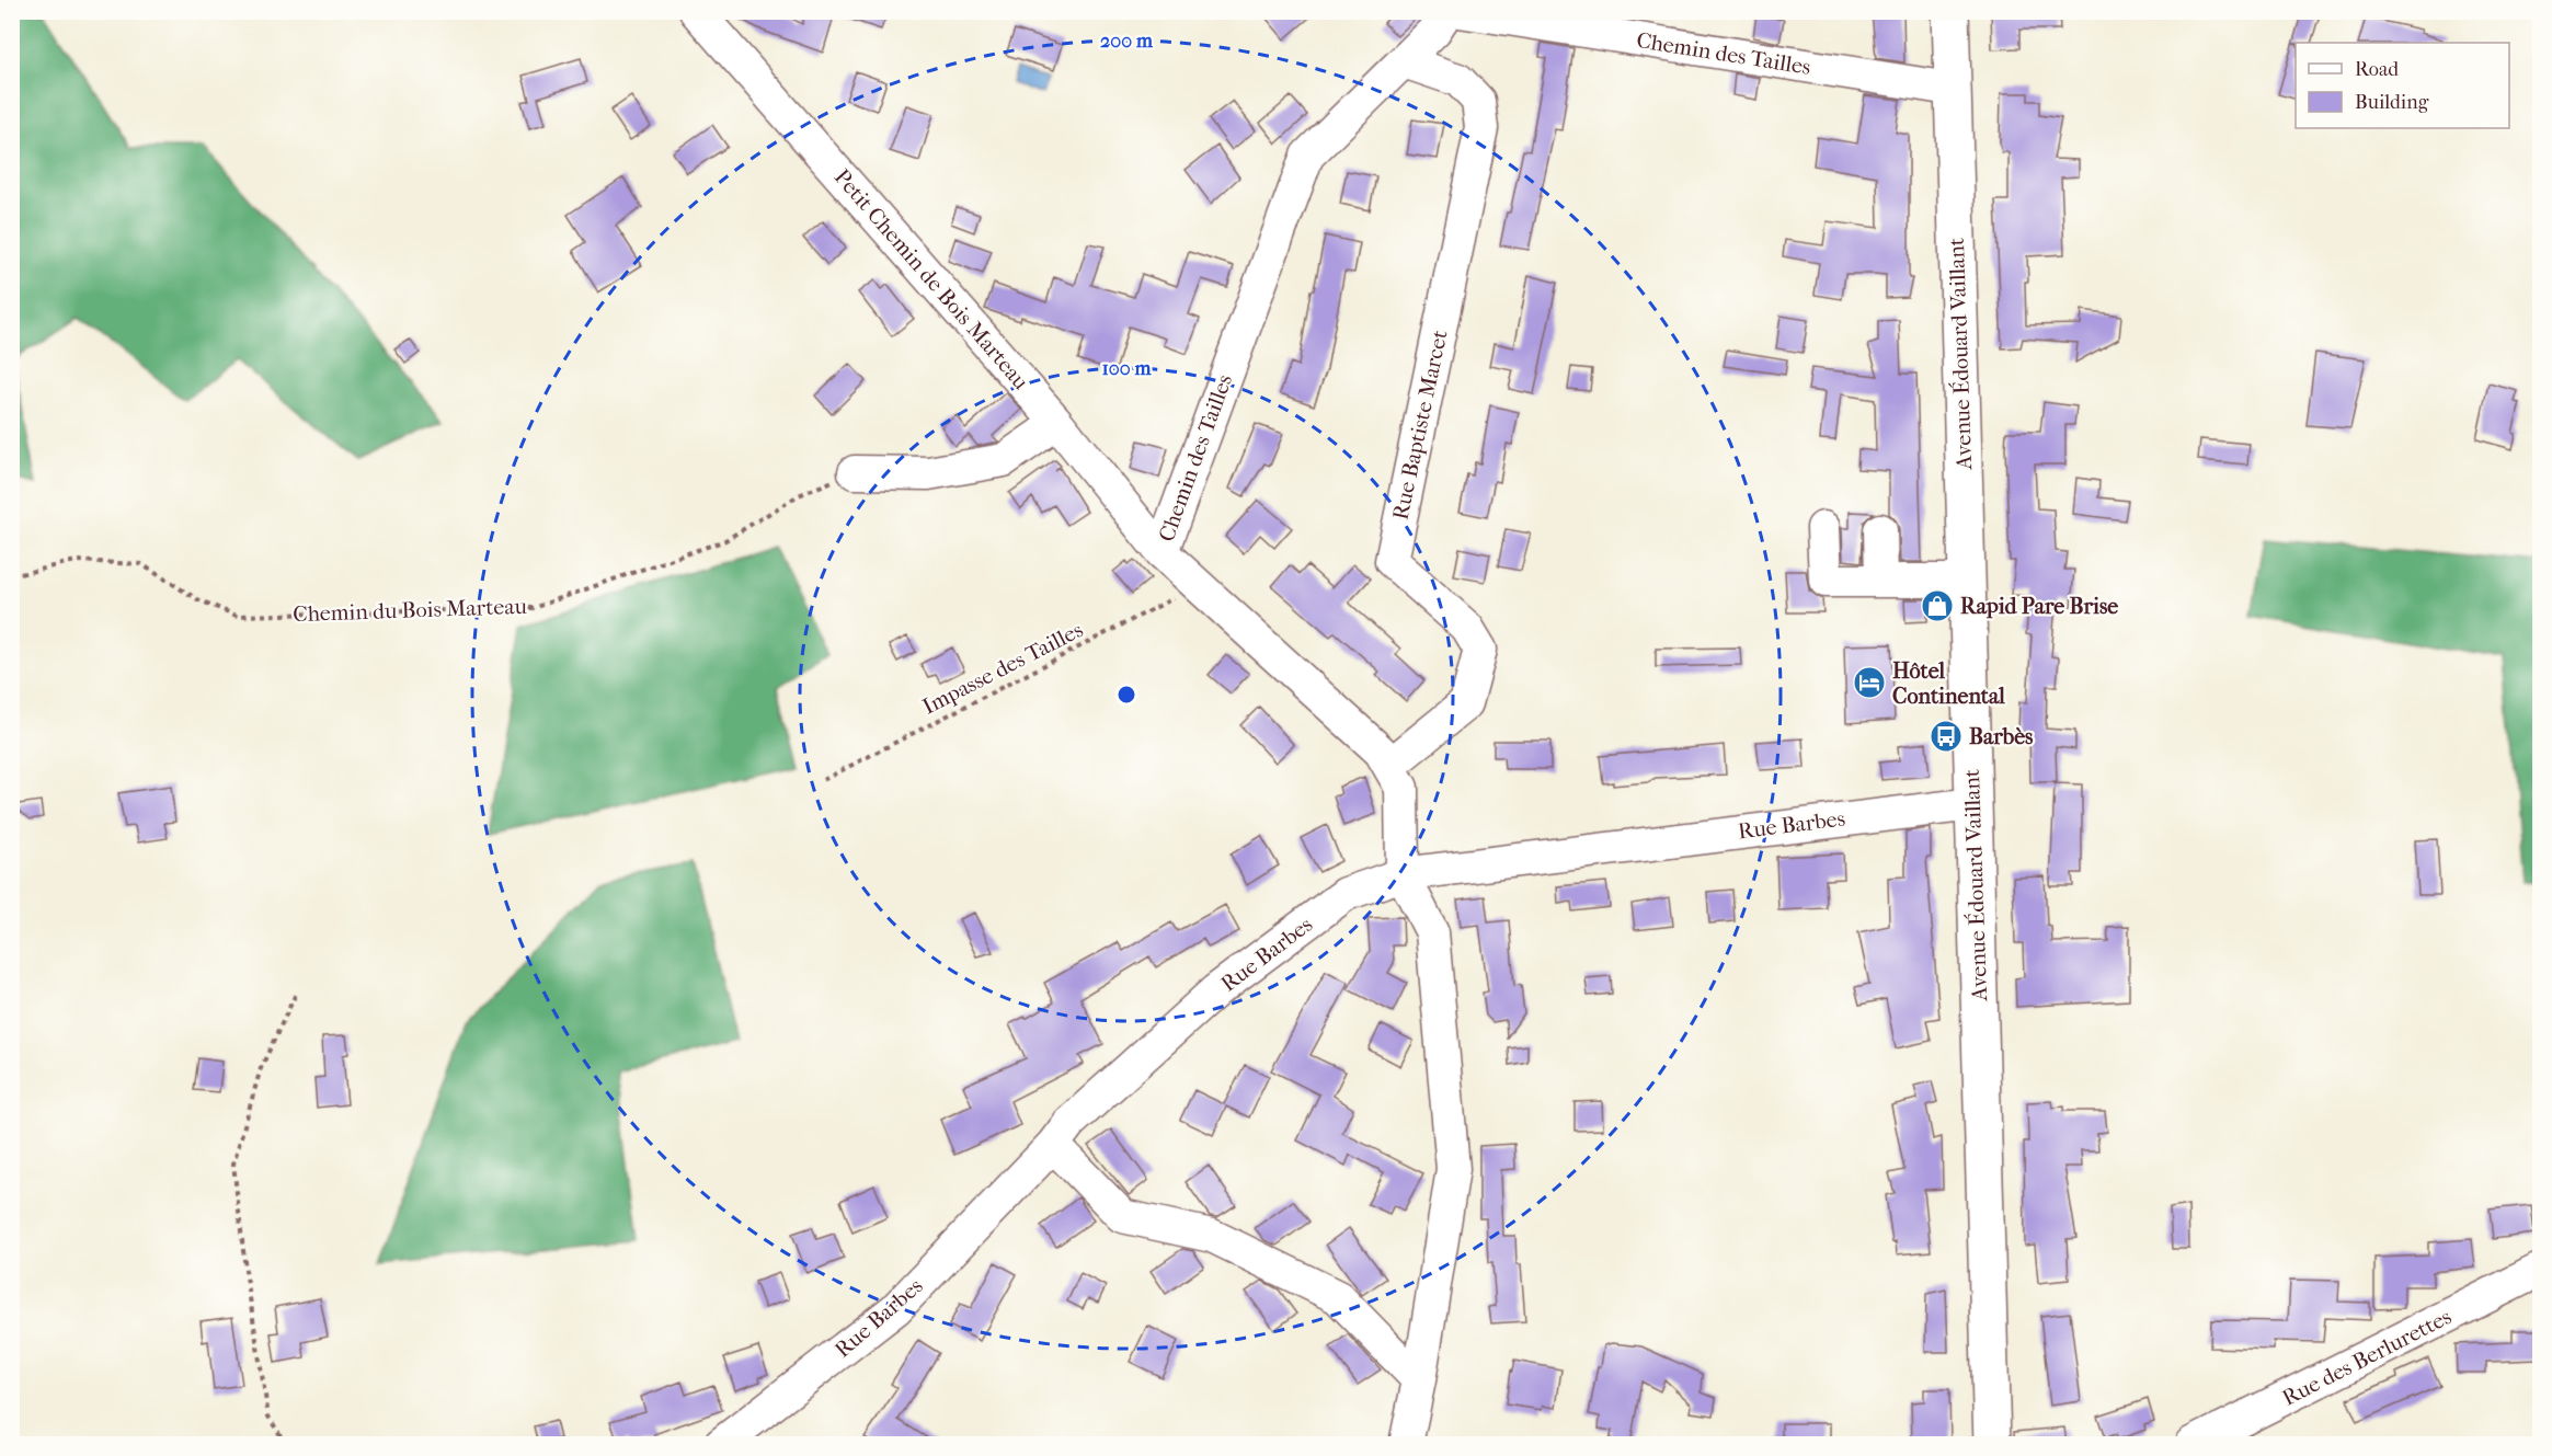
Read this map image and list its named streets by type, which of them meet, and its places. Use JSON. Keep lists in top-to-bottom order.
{
  "streets": {
    "main road": ["Avenue Édouard Vaillant"],
    "street": [
      "Chemin des Tailles",
      "Petit Chemin de Bois Marteau",
      "Rue Baptiste Marcet",
      "Rue Barbes",
      "Rue des Berlurettes"
    ],
    "path": ["Chemin du Bois Marteau", "Impasse des Tailles"]
  },
  "crossings": [
    ["Chemin des Tailles", "Petit Chemin de Bois Marteau"],
    ["Chemin des Tailles", "Avenue Édouard Vaillant"],
    ["Chemin des Tailles", "Rue Baptiste Marcet"],
    ["Chemin des Tailles", "Impasse des Tailles"],
    ["Chemin des Tailles", "Rue Barbes"],
    ["Avenue Édouard Vaillant", "Rue Barbes"]
  ],
  "places": {
    "shop": ["Rapid Pare Brise"],
    "hotel": ["Hôtel Continental"],
    "bus stop": ["Barbès"]
  },
  "legend": ["Road", "Building"],
  "rings": ["200 m", "100 m"]
}
